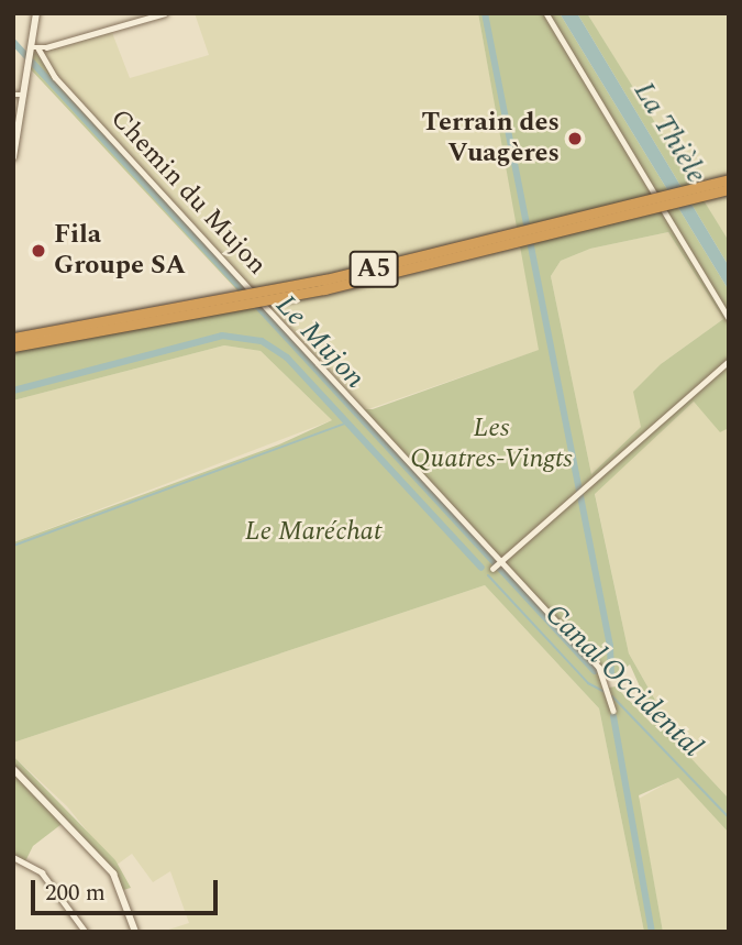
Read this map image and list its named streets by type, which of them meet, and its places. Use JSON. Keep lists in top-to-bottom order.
{
  "streets": {
    "highway": ["A5"],
    "street": ["Chemin du Mujon"]
  },
  "water": ["La Thièle", "Le Mujon", "Canal Occidental"],
  "parks": ["Les Quatres-Vingts", "Le Maréchat"],
  "places": ["Terrain des Vuagères", "Fila Groupe SA"],
  "scale_bar": "200 m"
}
